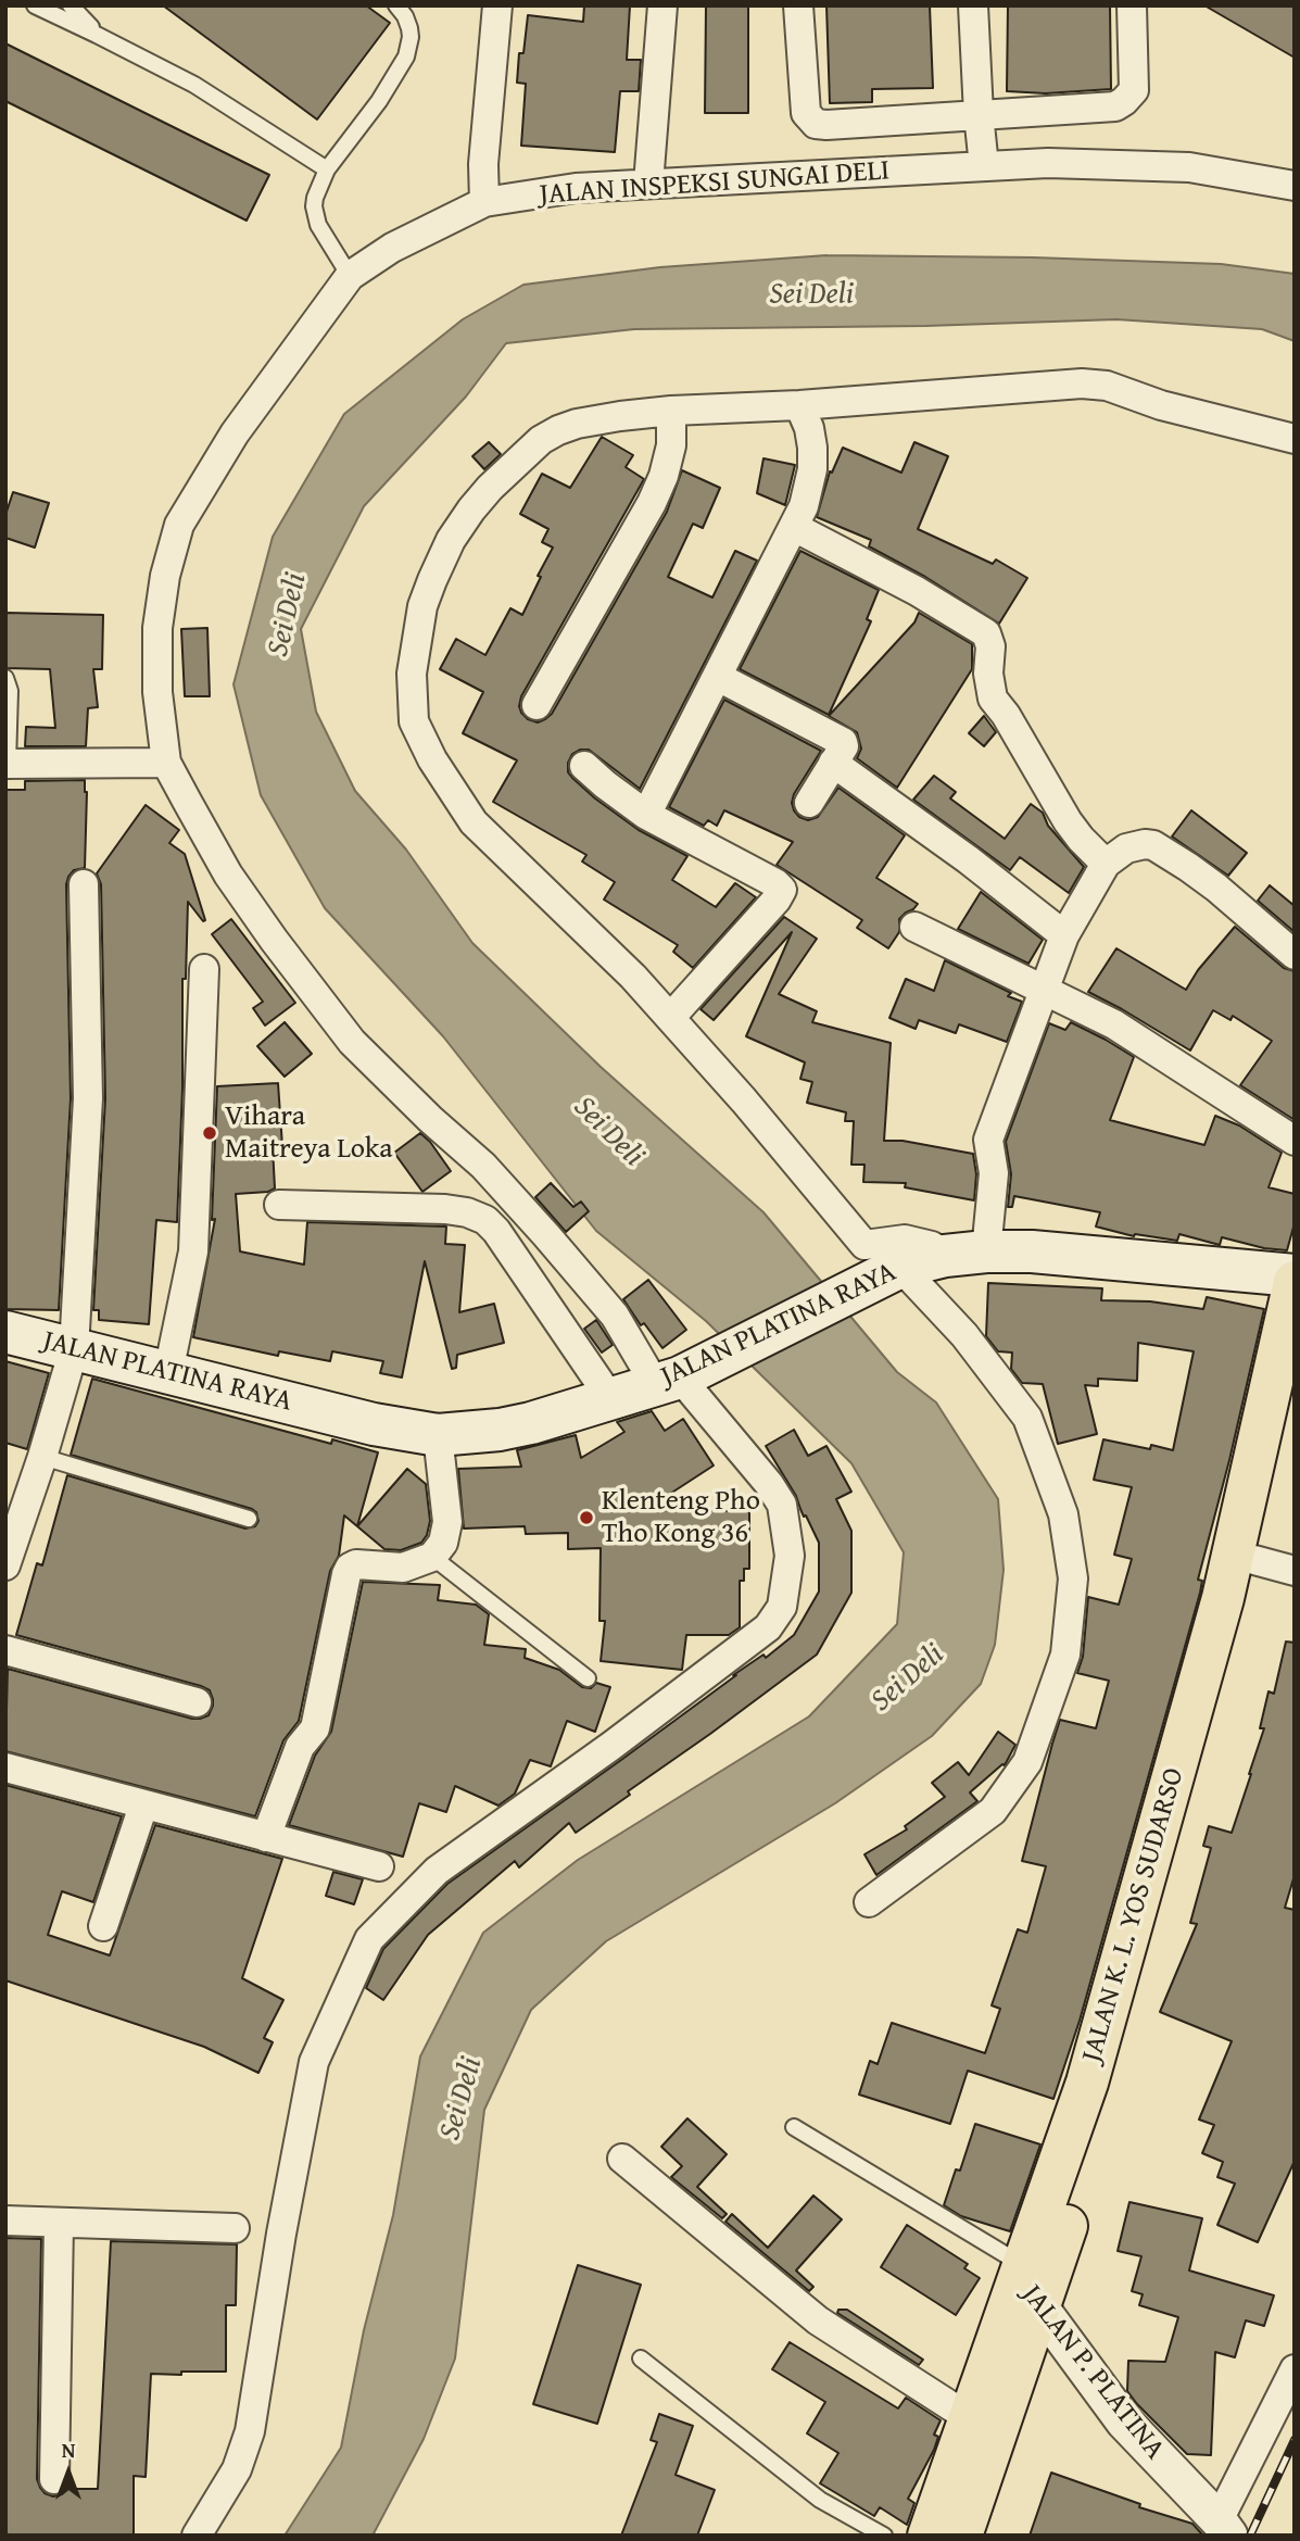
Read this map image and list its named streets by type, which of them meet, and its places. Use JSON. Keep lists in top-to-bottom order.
{
  "streets": {
    "highway": ["JALAN K. L. YOS SUDARSO"],
    "main road": ["JALAN PLATINA RAYA"],
    "street": ["JALAN INSPEKSI SUNGAI DELI", "JALAN P. PLATINA"]
  },
  "crossings": [
    ["JALAN INSPEKSI SUNGAI DELI", "JALAN PLATINA RAYA"],
    ["JALAN K. L. YOS SUDARSO", "JALAN P. PLATINA"]
  ],
  "water": ["Sei Deli"],
  "places": ["Vihara Maitreya Loka", "Klenteng Pho Tho Kong 36"],
  "north": "top"
}
